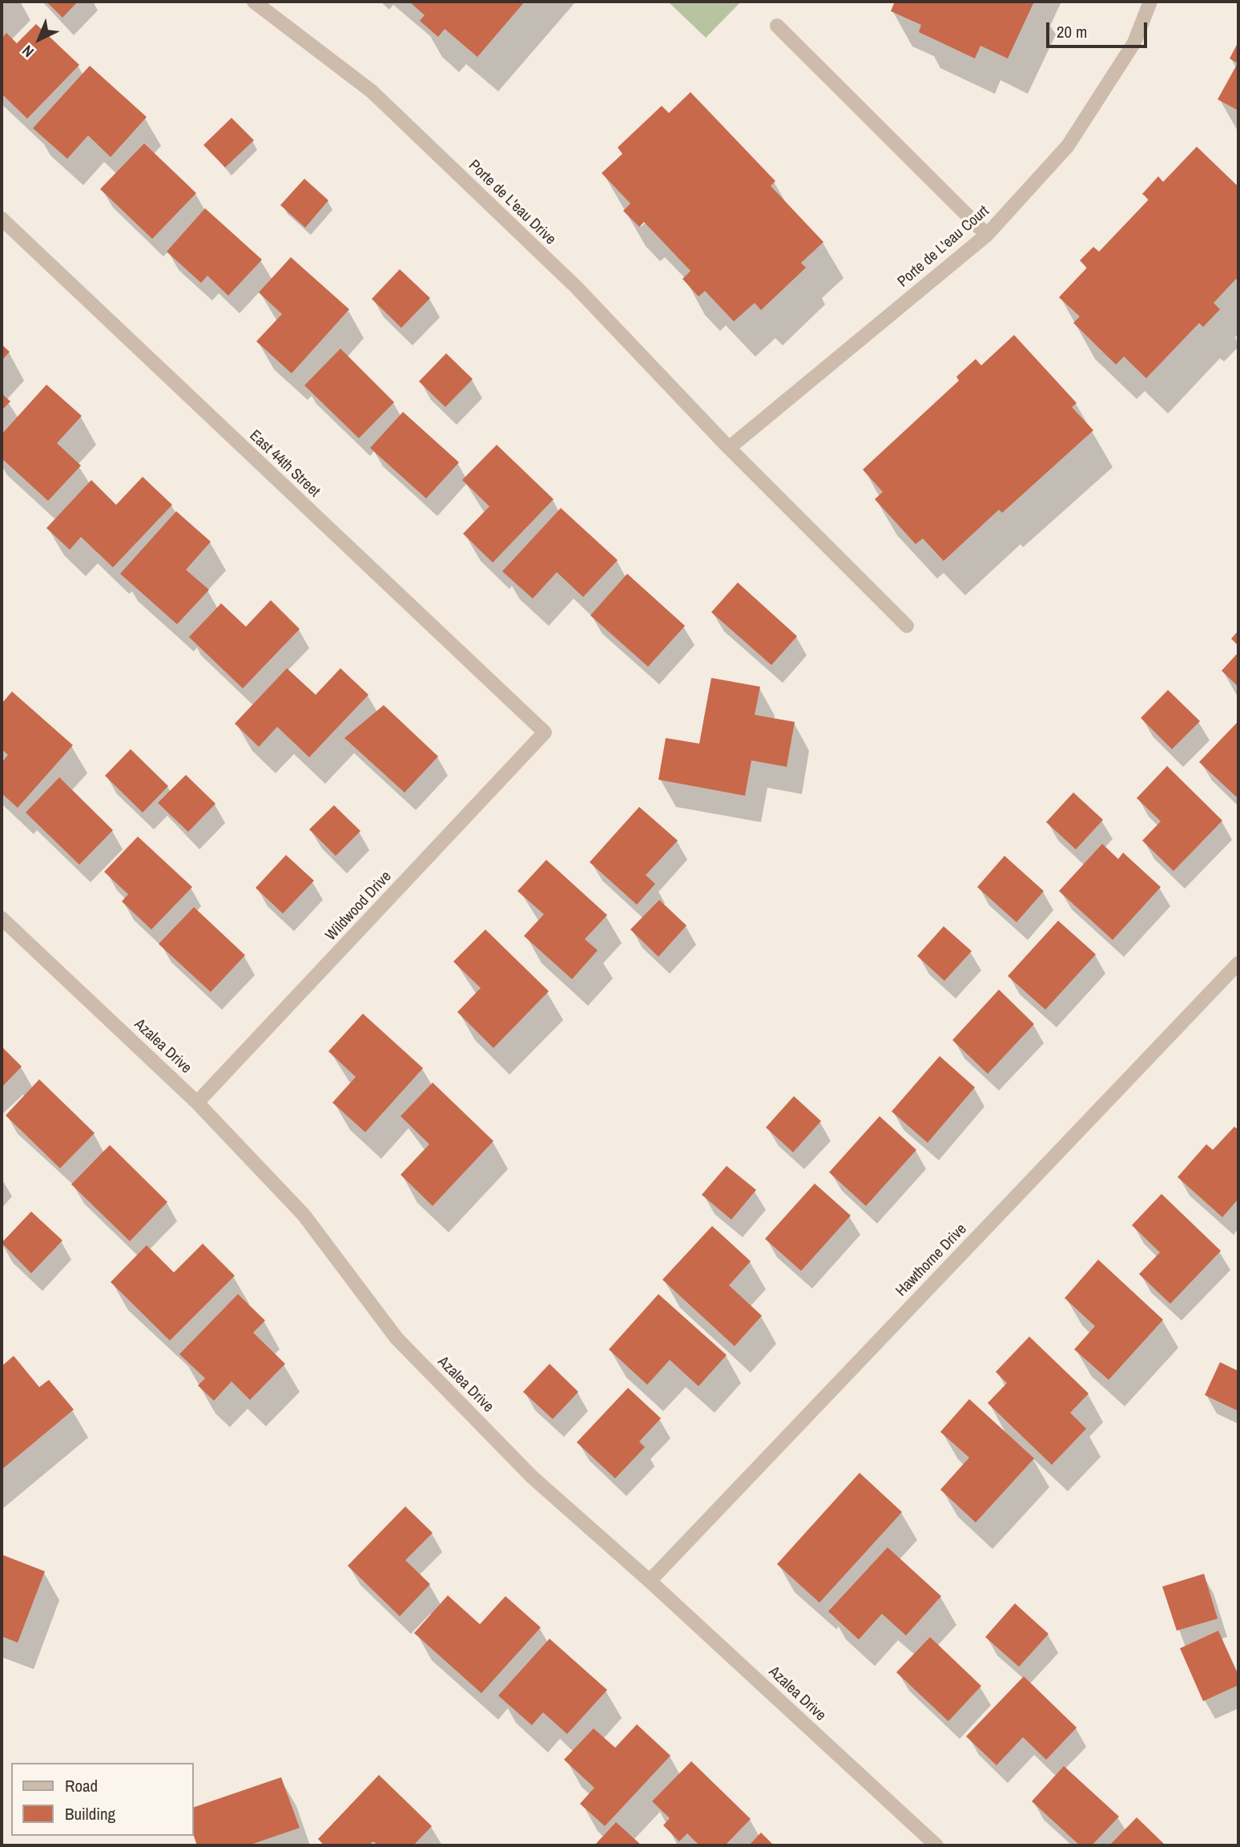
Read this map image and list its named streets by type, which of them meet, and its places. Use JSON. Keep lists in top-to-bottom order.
{
  "streets": {
    "street": [
      "Porte de L'eau Drive",
      "Porte de L'eau Court",
      "East 44th Street",
      "Wildwood Drive",
      "Azalea Drive",
      "Hawthorne Drive"
    ]
  },
  "crossings": [
    ["Porte de L'eau Drive", "Porte de L'eau Court"],
    ["East 44th Street", "Wildwood Drive"],
    ["Wildwood Drive", "Azalea Drive"],
    ["Azalea Drive", "Hawthorne Drive"]
  ],
  "legend": ["Road", "Building"],
  "scale_bar": "20 m",
  "north": "bottom left"
}
